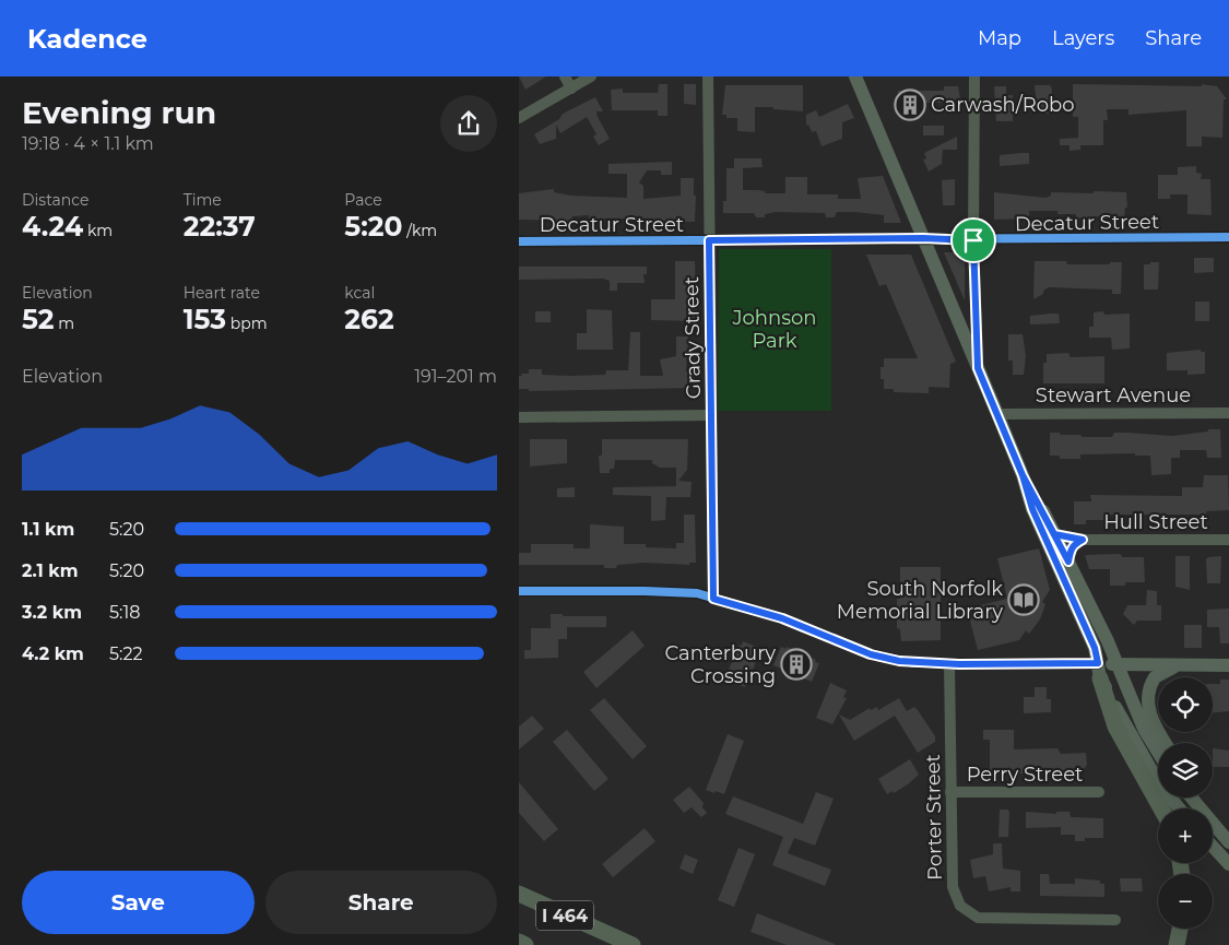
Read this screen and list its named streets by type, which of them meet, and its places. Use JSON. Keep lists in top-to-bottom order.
{
  "streets": {
    "highway": ["I 464"],
    "street": [
      "Decatur Street",
      "Grady Street",
      "Stewart Avenue",
      "Hull Street",
      "Perry Street",
      "Porter Street"
    ]
  },
  "crossings": [
    ["Decatur Street", "Grady Street"],
    ["Perry Street", "Porter Street"]
  ],
  "parks": ["Johnson Park"],
  "places": {
    "building": ["Carwash/Robo", "Canterbury Crossing"],
    "library": ["South Norfolk Memorial Library"]
  },
  "page": {
    "header": "Kadence",
    "nav": ["Map", "Layers", "Share"],
    "heading": ["Evening run", "19:18 · 4 × 1.1 km"],
    "stats": [
      ["Distance", "4.24 km"],
      ["Time", "22:37"],
      ["Pace", "5:20 /km"],
      ["Elevation", "52 m"],
      ["Heart rate", "153 bpm"],
      ["kcal", "262"]
    ],
    "chart": ["Elevation", "191–201 m"],
    "list": [
      {
        "name": "1.1 km",
        "note": "5:20"
      },
      {
        "name": "2.1 km",
        "note": "5:20"
      },
      {
        "name": "3.2 km",
        "note": "5:18"
      },
      {
        "name": "4.2 km",
        "note": "5:22"
      }
    ],
    "map_buttons": ["+", "−"],
    "buttons": ["Save", "Share"]
  }
}
